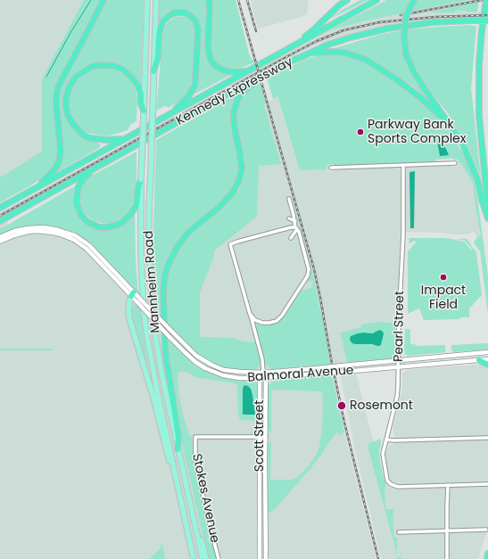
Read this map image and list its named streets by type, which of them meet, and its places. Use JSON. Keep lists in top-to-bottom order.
{
  "streets": {
    "highway": ["Kennedy Expressway"],
    "main road": ["Mannheim Road"],
    "street": [
      "Pearl Street",
      "Balmoral Avenue",
      "Scott Street",
      "Stokes Avenue"
    ]
  },
  "crossings": [
    ["Pearl Street", "Balmoral Avenue"],
    ["Balmoral Avenue", "Scott Street"],
    ["Scott Street", "Stokes Avenue"]
  ],
  "places": ["Parkway Bank Sports Complex", "Impact Field", "Rosemont"]
}
